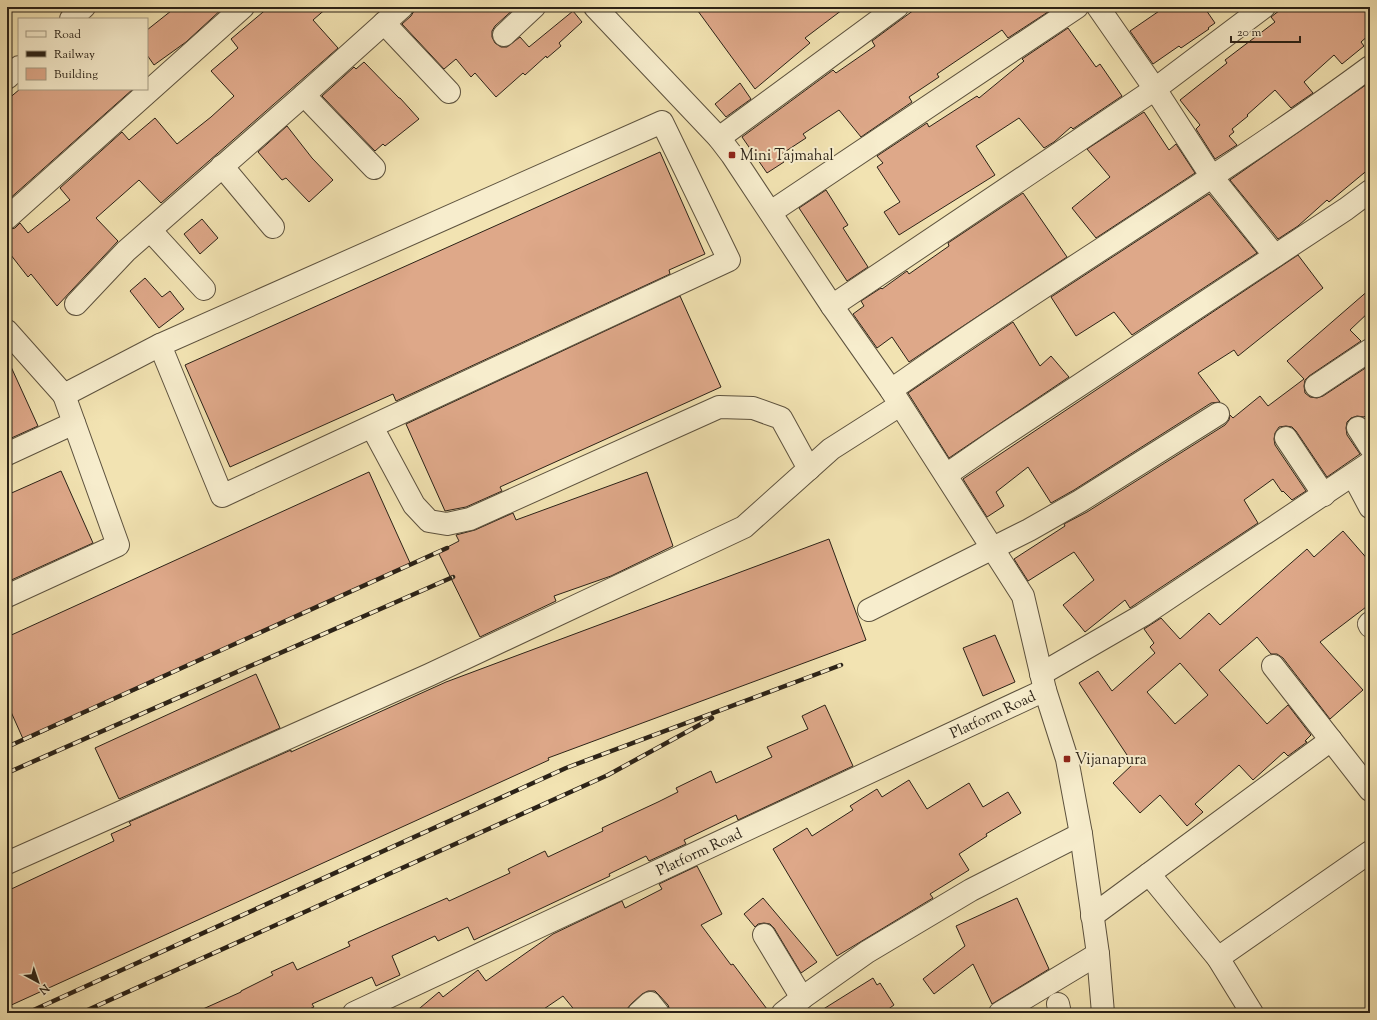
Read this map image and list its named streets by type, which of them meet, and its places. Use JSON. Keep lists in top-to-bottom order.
{
  "streets": {
    "street": ["Platform Road"]
  },
  "places": {
    "transit": ["Mini Tajmahal", "Vijanapura"]
  },
  "legend": ["Road", "Railway", "Building"],
  "scale_bar": "20 m",
  "north": "bottom right"
}
